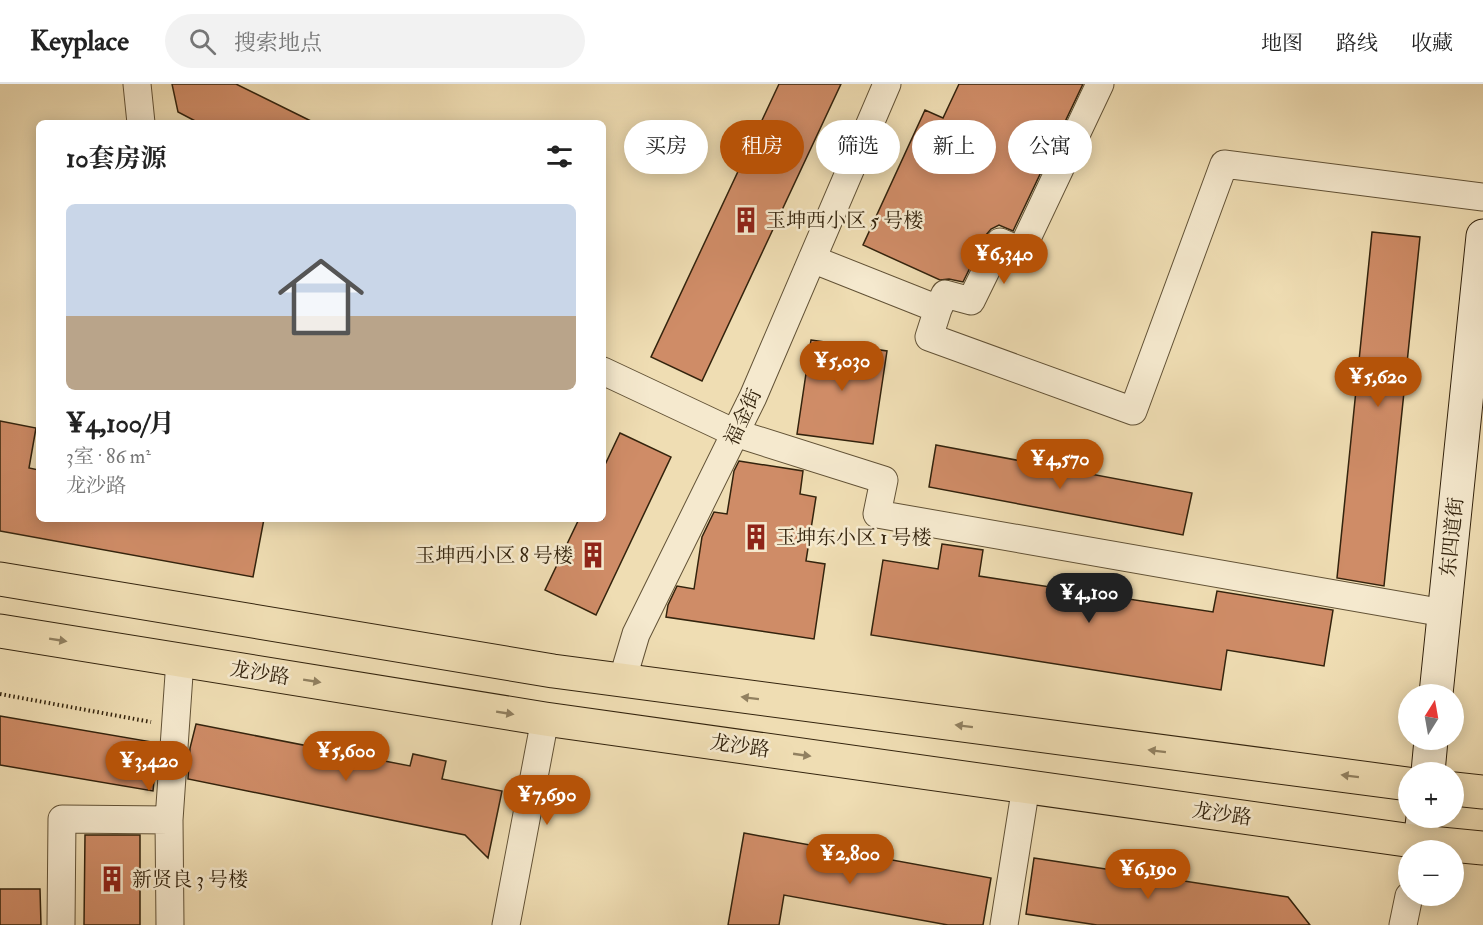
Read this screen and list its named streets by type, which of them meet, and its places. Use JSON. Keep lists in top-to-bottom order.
{
  "streets": {
    "main road": ["东四道街", "龙沙路"],
    "street": ["福金街"]
  },
  "places": {
    "building": [
      "玉坤西小区 5 号楼",
      "玉坤东小区 1 号楼",
      "玉坤西小区 8 号楼",
      "新贤良 3 号楼"
    ]
  },
  "north": "top",
  "page": {
    "header": "Keyplace",
    "search": "搜索地点",
    "nav": ["地图", "路线", "收藏"],
    "chip": [
      "买房",
      "租房",
      "筛选",
      "新上",
      "公寓"
    ],
    "heading": "10套房源",
    "list": [
      {
        "name": "¥4,100/月",
        "note": "3室 · 86 m² · 龙沙路"
      }
    ],
    "price": [
      "¥6,340",
      "¥5,030",
      "¥5,620",
      "¥4,570",
      "¥4,100",
      "¥5,600",
      "¥3,420",
      "¥7,690",
      "¥2,800",
      "¥6,190"
    ],
    "map_buttons": ["+", "−"]
  }
}
